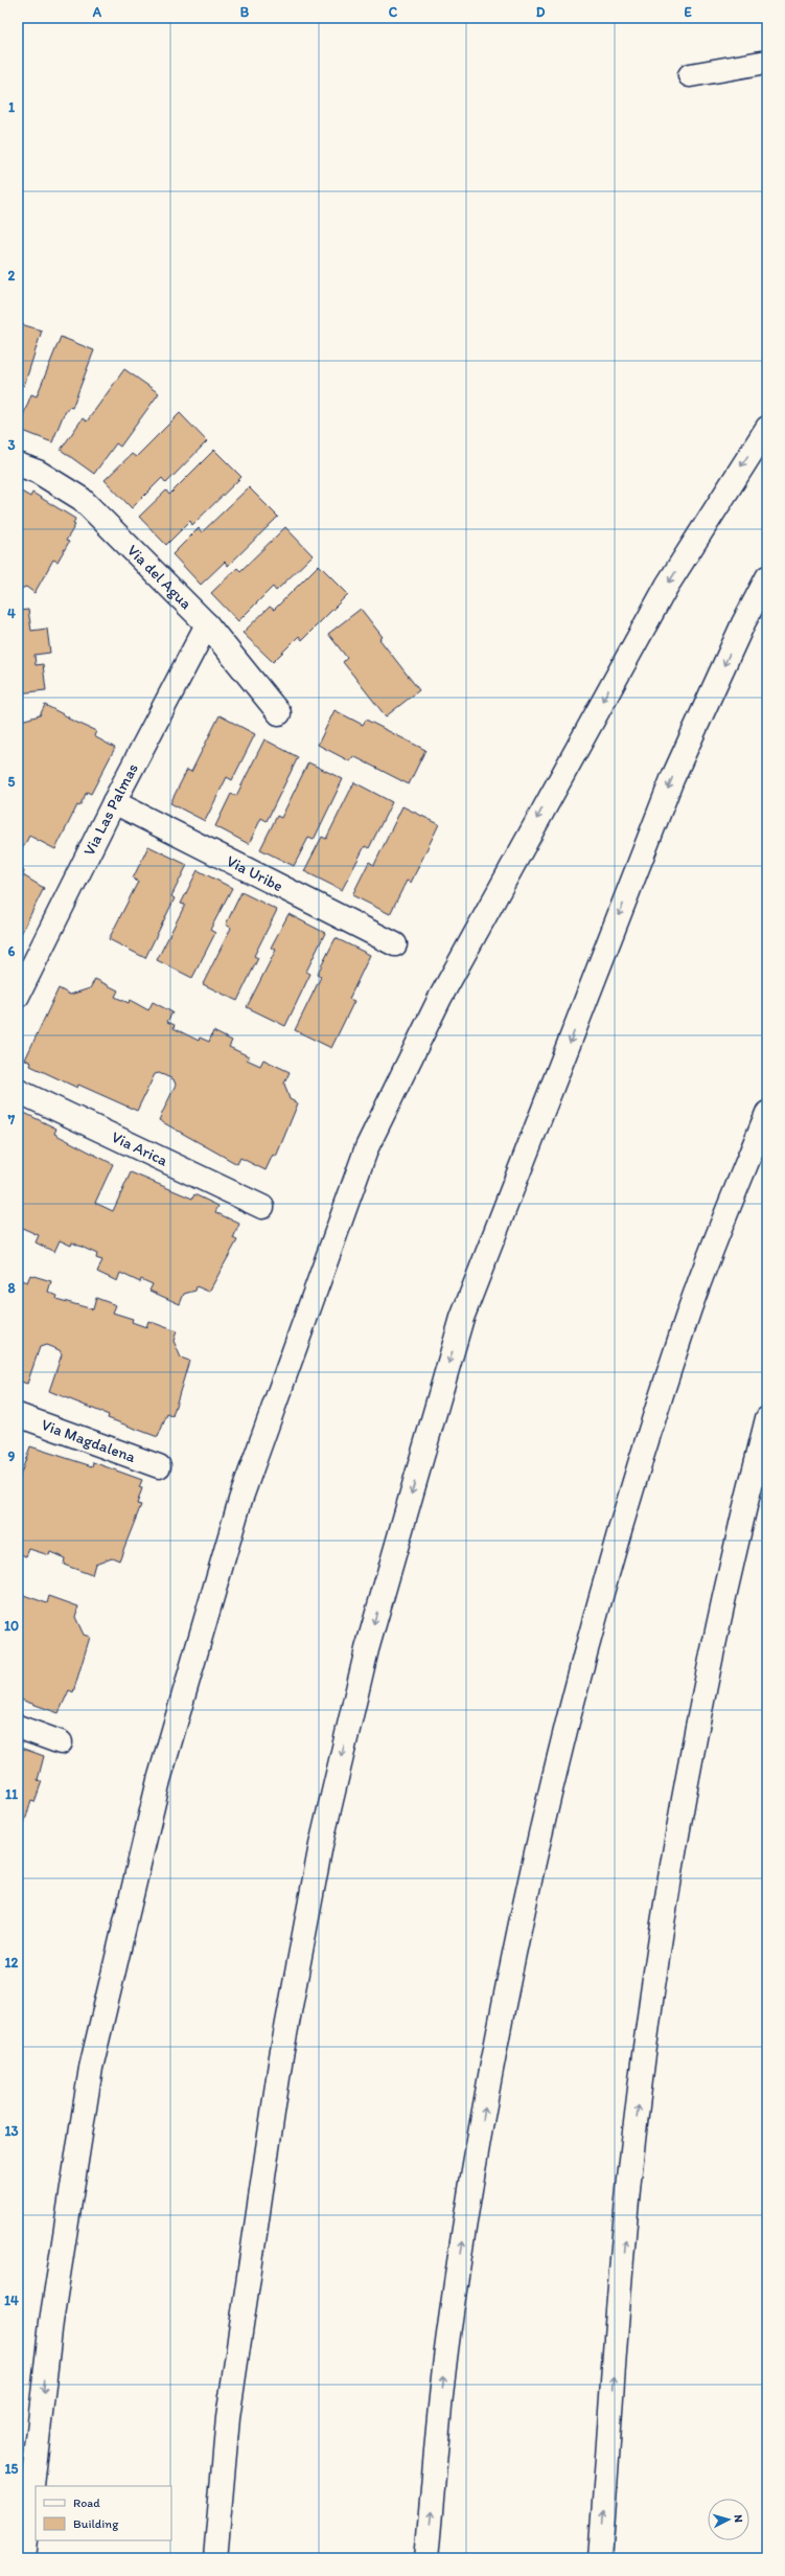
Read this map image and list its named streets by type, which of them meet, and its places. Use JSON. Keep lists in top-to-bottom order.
{
  "streets": {
    "main road": [
      "Via del Agua",
      "Via Las Palmas",
      "Via Uribe",
      "Via Arica",
      "Via Magdalena"
    ]
  },
  "crossings": [
    ["Via del Agua", "Via Las Palmas"],
    ["Via Las Palmas", "Via Uribe"]
  ],
  "legend": ["Road", "Building"],
  "north": "right",
  "grid": {
    "columns": [
      "A",
      "B",
      "C",
      "D",
      "E"
    ],
    "rows": [
      "1",
      "2",
      "3",
      "4",
      "5",
      "6",
      "7",
      "8",
      "9",
      "10",
      "11",
      "12",
      "13",
      "14",
      "15"
    ]
  }
}
